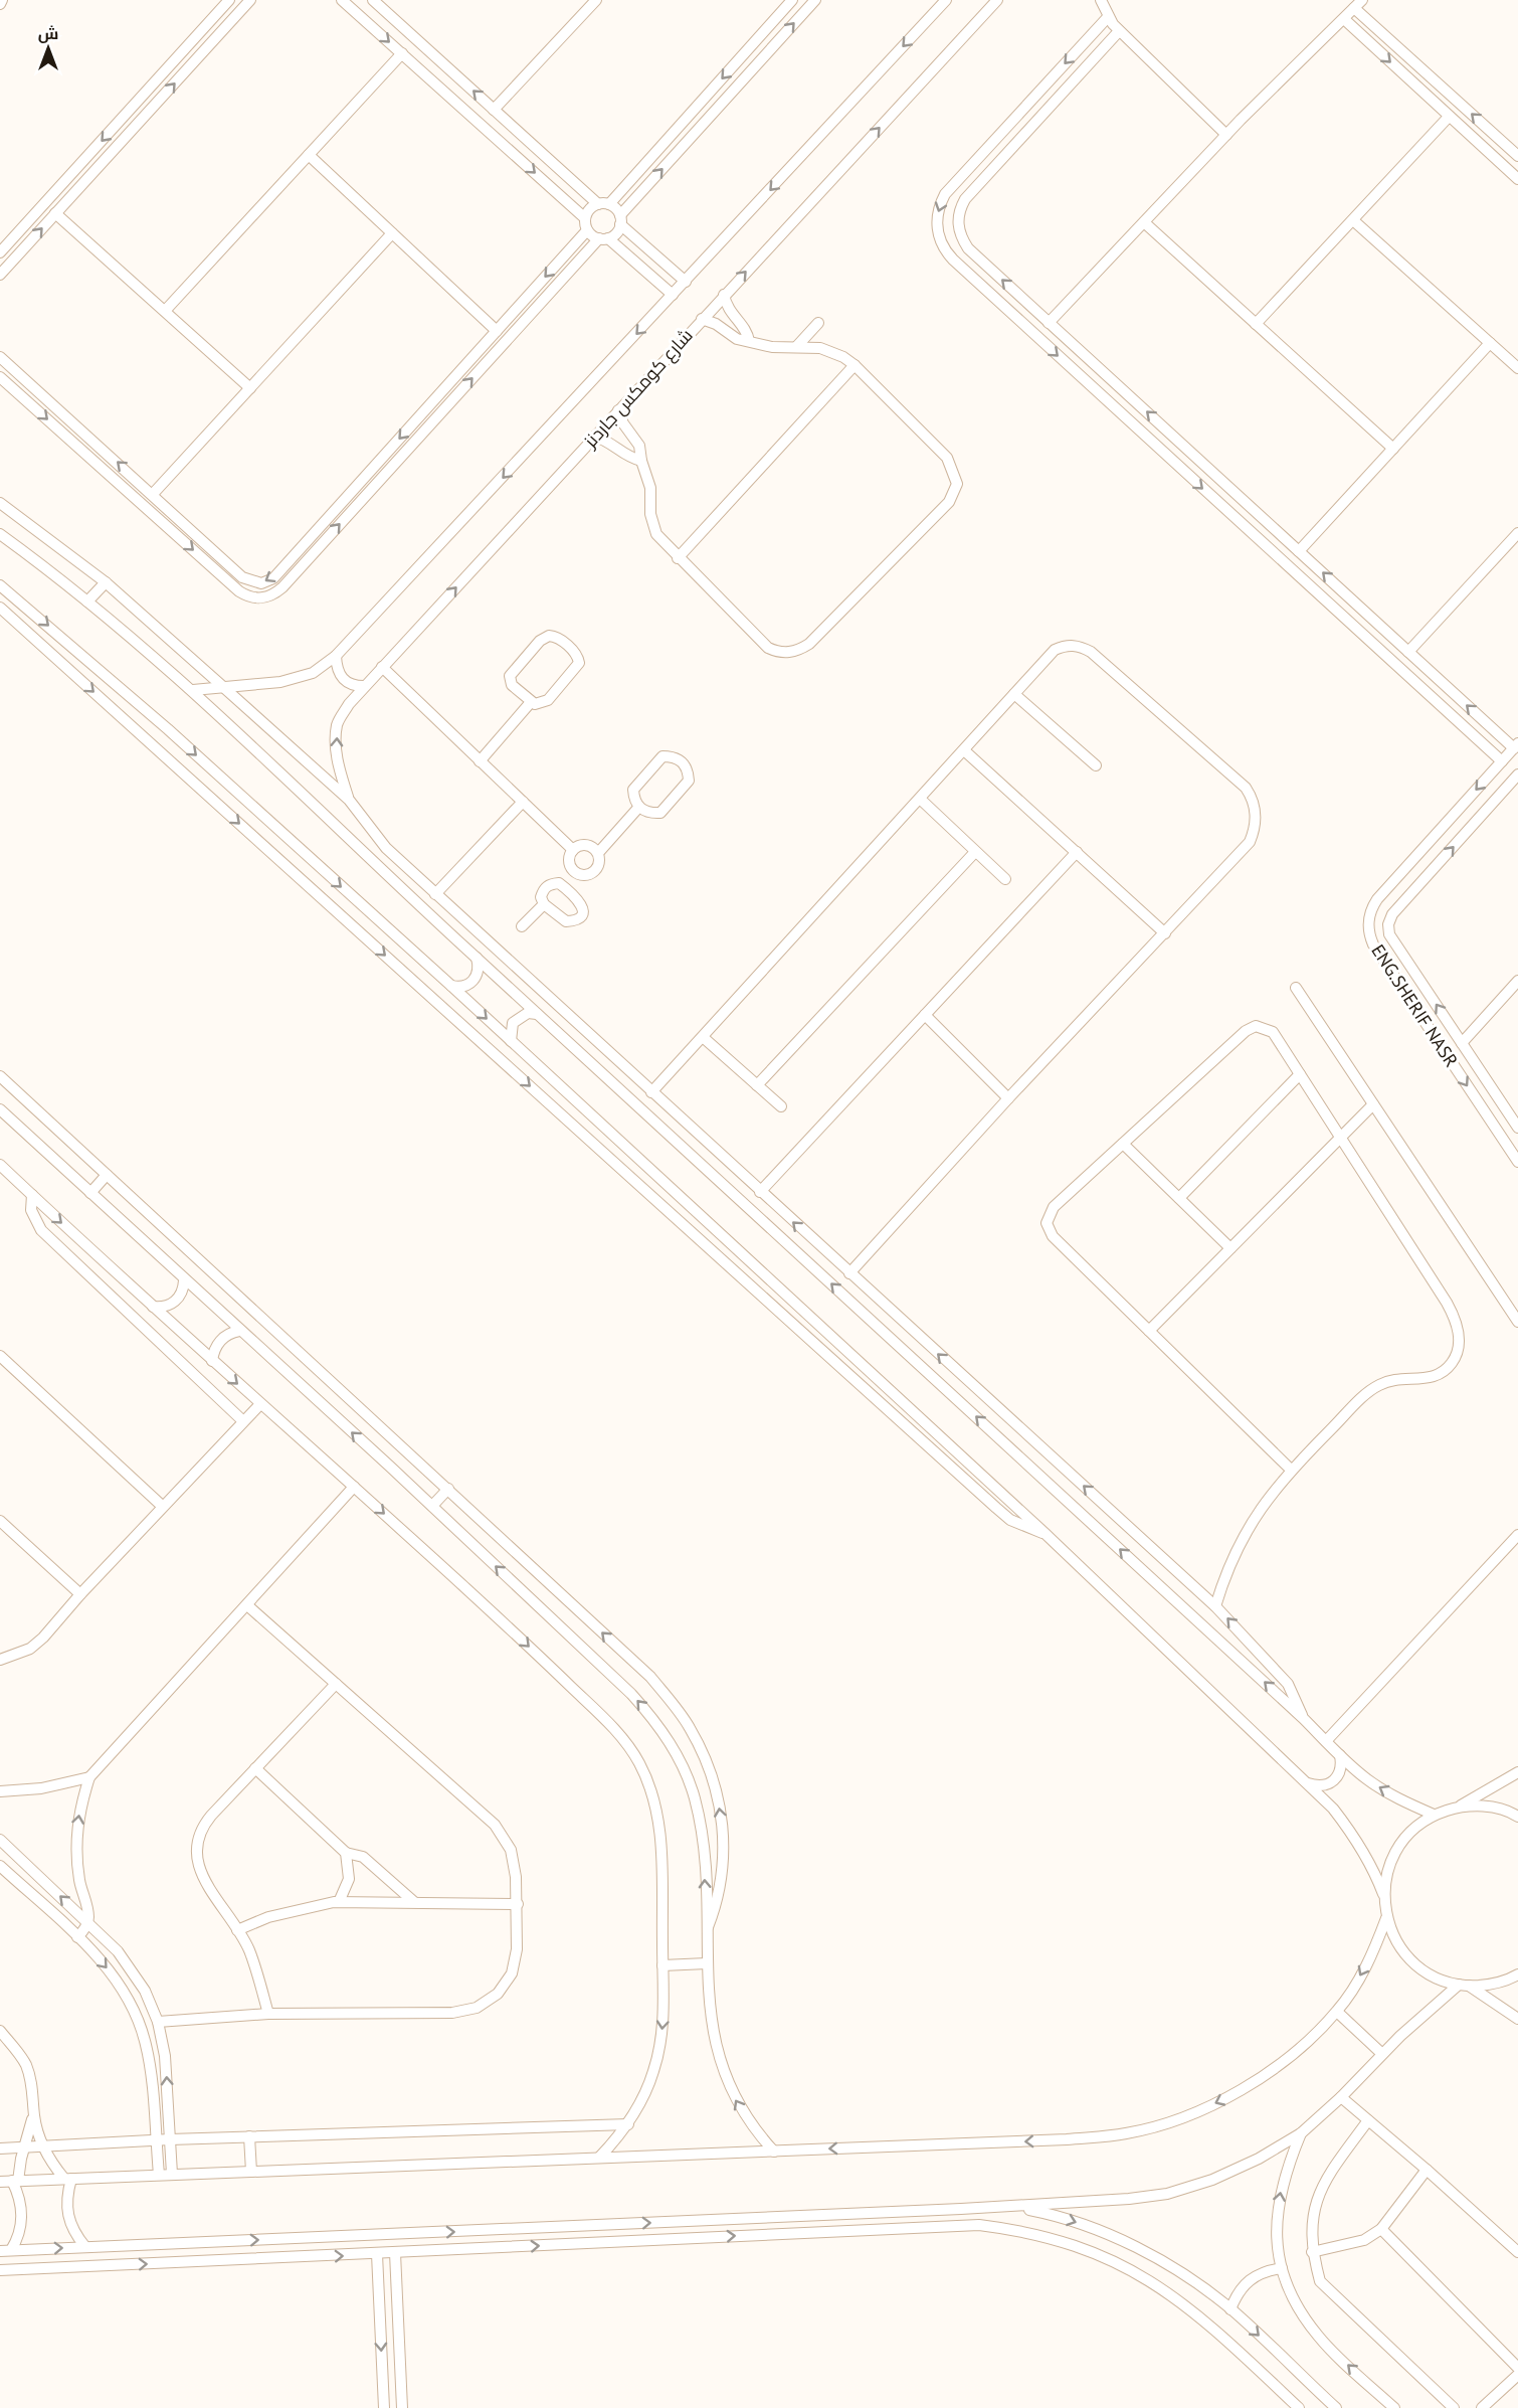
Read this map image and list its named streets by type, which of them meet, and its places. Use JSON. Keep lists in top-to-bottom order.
{
  "streets": {
    "street": ["شارع كومكس جاردنز", "ENG.SHERIF NASR"]
  },
  "one_way": ["ENG.SHERIF NASR"],
  "north": "top"
}
